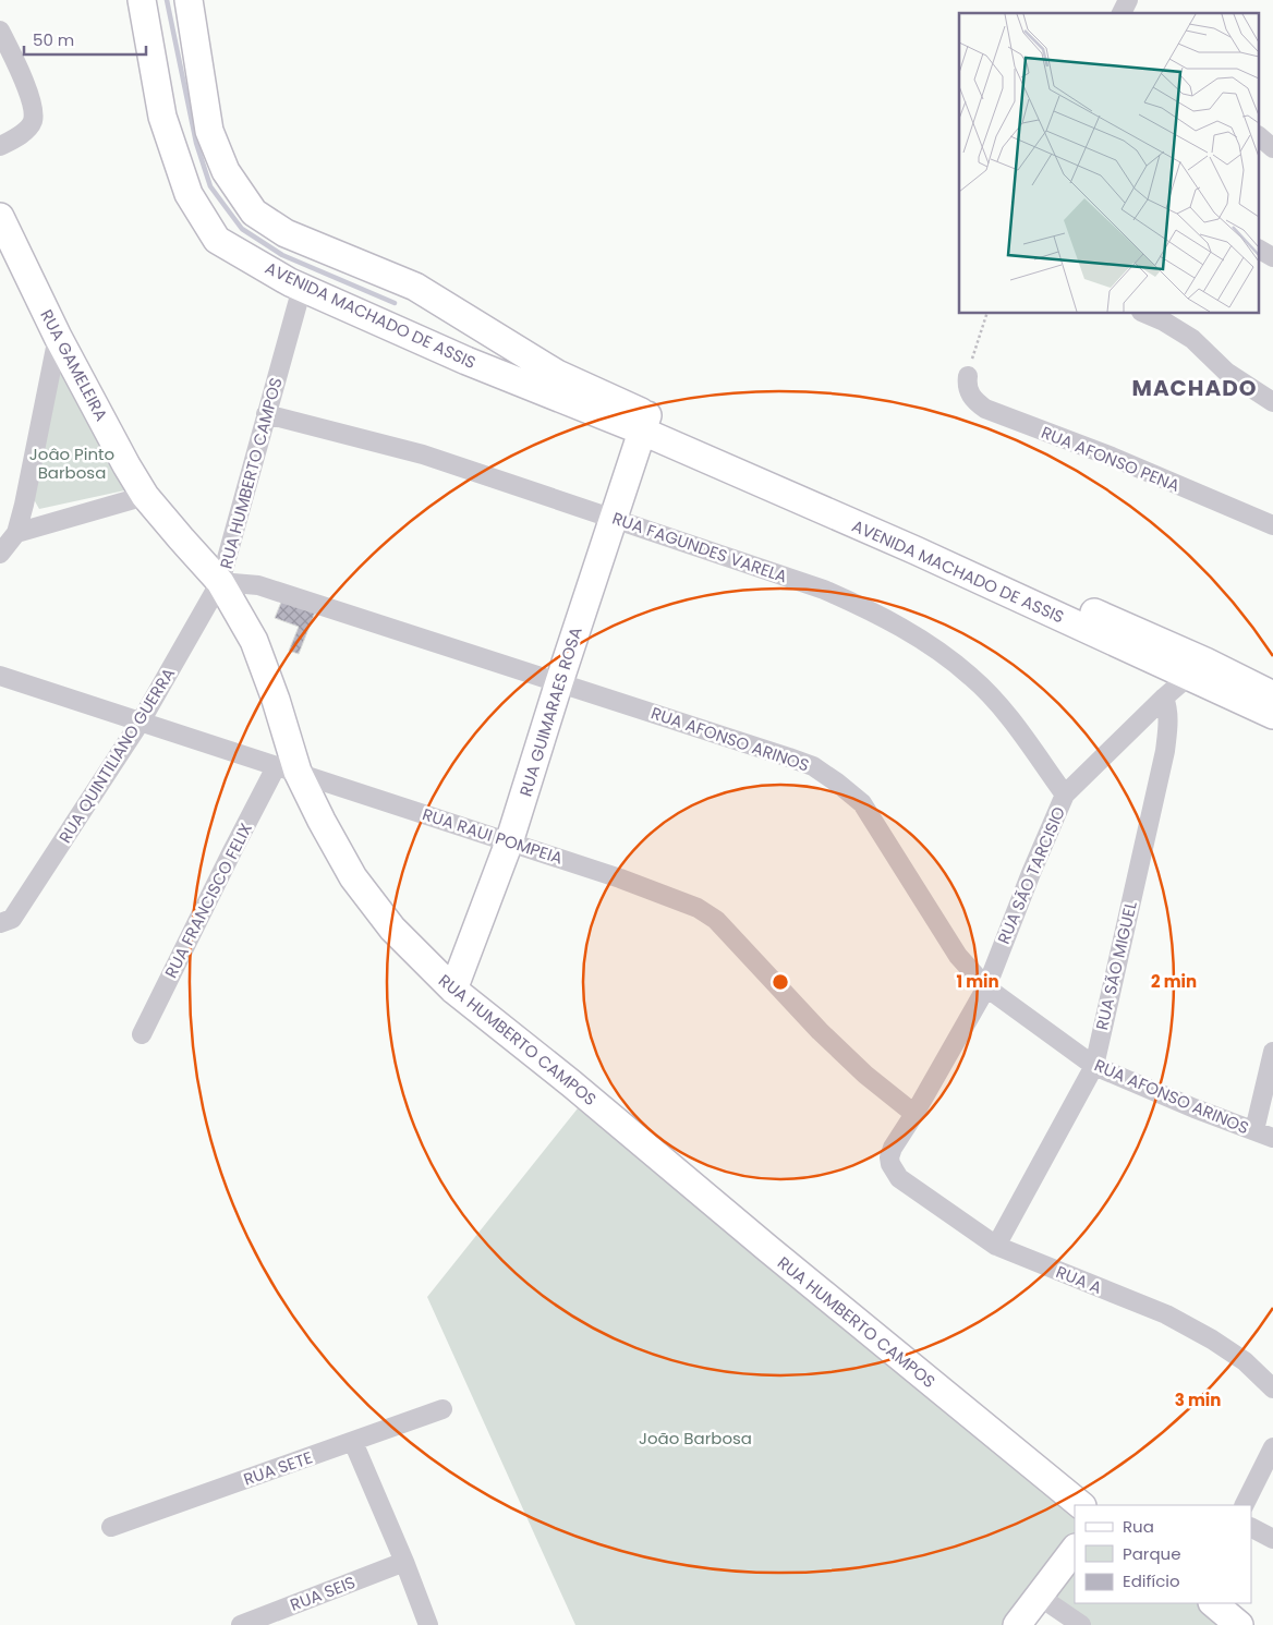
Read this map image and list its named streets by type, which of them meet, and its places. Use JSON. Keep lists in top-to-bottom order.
{
  "streets": {
    "street": [
      "AVENIDA MACHADO DE ASSIS",
      "RUA GAMELEIRA",
      "RUA AFONSO PENA",
      "RUA HUMBERTO CAMPOS",
      "RUA FAGUNDES VARELA",
      "RUA GUIMARAES ROSA",
      "RUA AFONSO ARINOS",
      "RUA QUINTILIANO GUERRA",
      "RUA RAUI POMPEIA",
      "RUA SÃO TARCISIO",
      "RUA FRANCISCO FELIX",
      "RUA SÃO MIGUEL",
      "RUA A",
      "RUA SETE",
      "RUA SEIS"
    ]
  },
  "crossings": [
    ["AVENIDA MACHADO DE ASSIS", "RUA HUMBERTO CAMPOS"],
    ["AVENIDA MACHADO DE ASSIS", "RUA GUIMARAES ROSA"],
    ["AVENIDA MACHADO DE ASSIS", "RUA SÃO TARCISIO"],
    ["RUA GAMELEIRA", "RUA HUMBERTO CAMPOS"],
    ["RUA GAMELEIRA", "RUA AFONSO ARINOS"],
    ["RUA GAMELEIRA", "RUA QUINTILIANO GUERRA"],
    ["RUA HUMBERTO CAMPOS", "RUA FAGUNDES VARELA"],
    ["RUA HUMBERTO CAMPOS", "RUA GUIMARAES ROSA"],
    ["RUA HUMBERTO CAMPOS", "RUA AFONSO ARINOS"],
    ["RUA HUMBERTO CAMPOS", "RUA QUINTILIANO GUERRA"],
    ["RUA HUMBERTO CAMPOS", "RUA RAUI POMPEIA"],
    ["RUA HUMBERTO CAMPOS", "RUA FRANCISCO FELIX"],
    ["RUA FAGUNDES VARELA", "RUA GUIMARAES ROSA"],
    ["RUA FAGUNDES VARELA", "RUA SÃO TARCISIO"],
    ["RUA GUIMARAES ROSA", "RUA AFONSO ARINOS"],
    ["RUA GUIMARAES ROSA", "RUA RAUI POMPEIA"],
    ["RUA AFONSO ARINOS", "RUA QUINTILIANO GUERRA"],
    ["RUA AFONSO ARINOS", "RUA SÃO TARCISIO"],
    ["RUA AFONSO ARINOS", "RUA SÃO MIGUEL"],
    ["RUA QUINTILIANO GUERRA", "RUA RAUI POMPEIA"],
    ["RUA RAUI POMPEIA", "RUA SÃO TARCISIO"],
    ["RUA RAUI POMPEIA", "RUA FRANCISCO FELIX"],
    ["RUA SÃO TARCISIO", "RUA SÃO MIGUEL"],
    ["RUA SÃO TARCISIO", "RUA A"],
    ["RUA SÃO MIGUEL", "RUA A"]
  ],
  "districts": ["MACHADO"],
  "parks": ["Joâo Pinto Barbosa", "João Barbosa"],
  "legend": ["Rua", "Parque", "Edifício"],
  "scale_bar": "50 m",
  "rings": ["1 min", "2 min", "3 min"]
}
